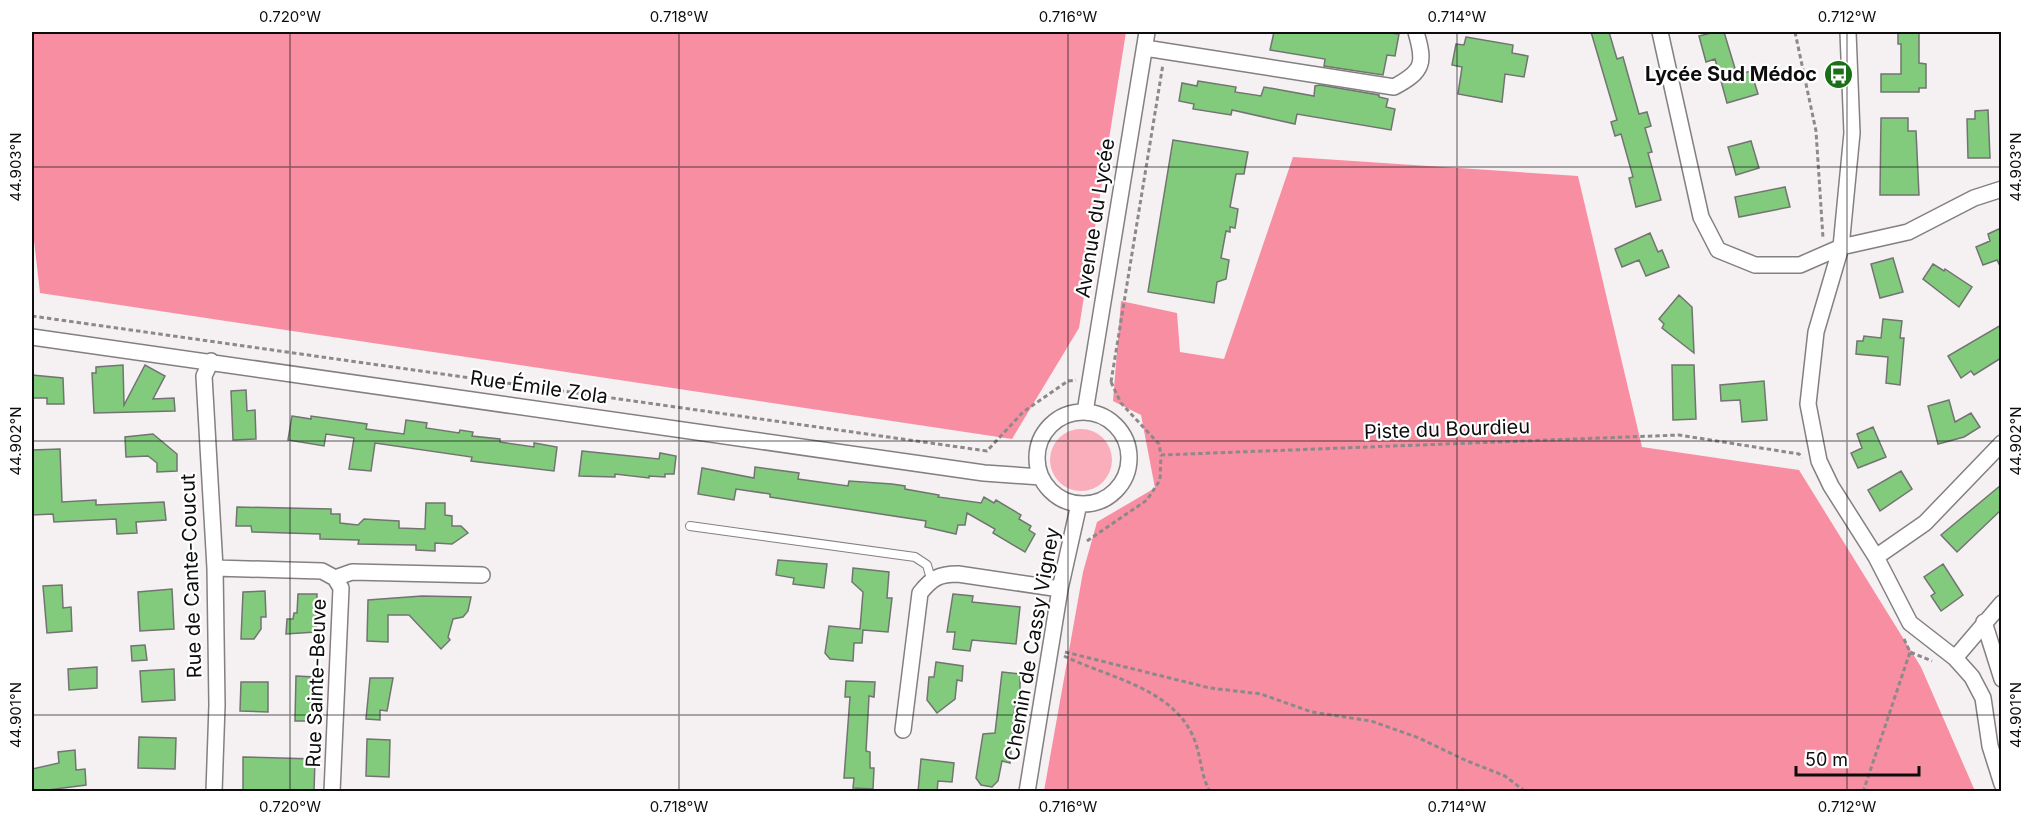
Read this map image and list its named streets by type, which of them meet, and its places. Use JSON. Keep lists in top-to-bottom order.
{
  "streets": {
    "street": [
      "Avenue du Lycée",
      "Rue Émile Zola",
      "Rue de Cante-Coucut",
      "Chemin de Cassy Vigney",
      "Rue Sainte-Beuve"
    ],
    "path": ["Piste du Bourdieu"]
  },
  "crossings": [
    ["Avenue du Lycée", "Rue Émile Zola"],
    ["Avenue du Lycée", "Chemin de Cassy Vigney"],
    ["Rue Émile Zola", "Rue de Cante-Coucut"],
    ["Rue Émile Zola", "Chemin de Cassy Vigney"],
    ["Rue de Cante-Coucut", "Rue Sainte-Beuve"]
  ],
  "places": {
    "bus stop": ["Lycée Sud Médoc"]
  },
  "scale_bar": "50 m",
  "coordinates": [
    "0.720°W",
    "0.718°W",
    "0.716°W",
    "0.714°W",
    "0.712°W",
    "44.903°N",
    "44.902°N",
    "44.901°N"
  ]
}
